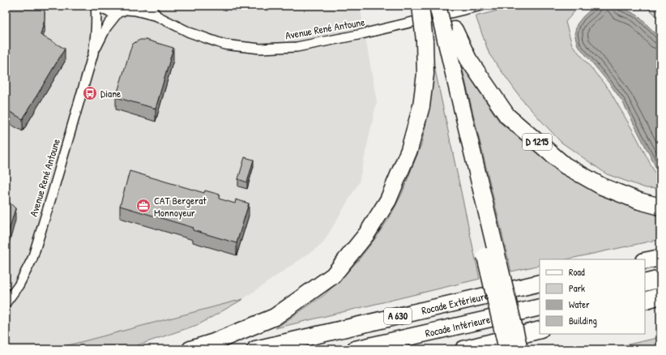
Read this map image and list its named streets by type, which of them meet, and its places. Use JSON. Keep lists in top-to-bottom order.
{
  "streets": {
    "highway": [
      "D 1215",
      "Rocade Extérieure",
      "A 630",
      "Rocade Intérieure"
    ],
    "street": ["Avenue René Antoune"]
  },
  "places": {
    "bus stop": ["Diane"],
    "office": ["CAT Bergerat Monnoyeur"]
  },
  "legend": [
    "Road",
    "Park",
    "Water",
    "Building"
  ]
}
